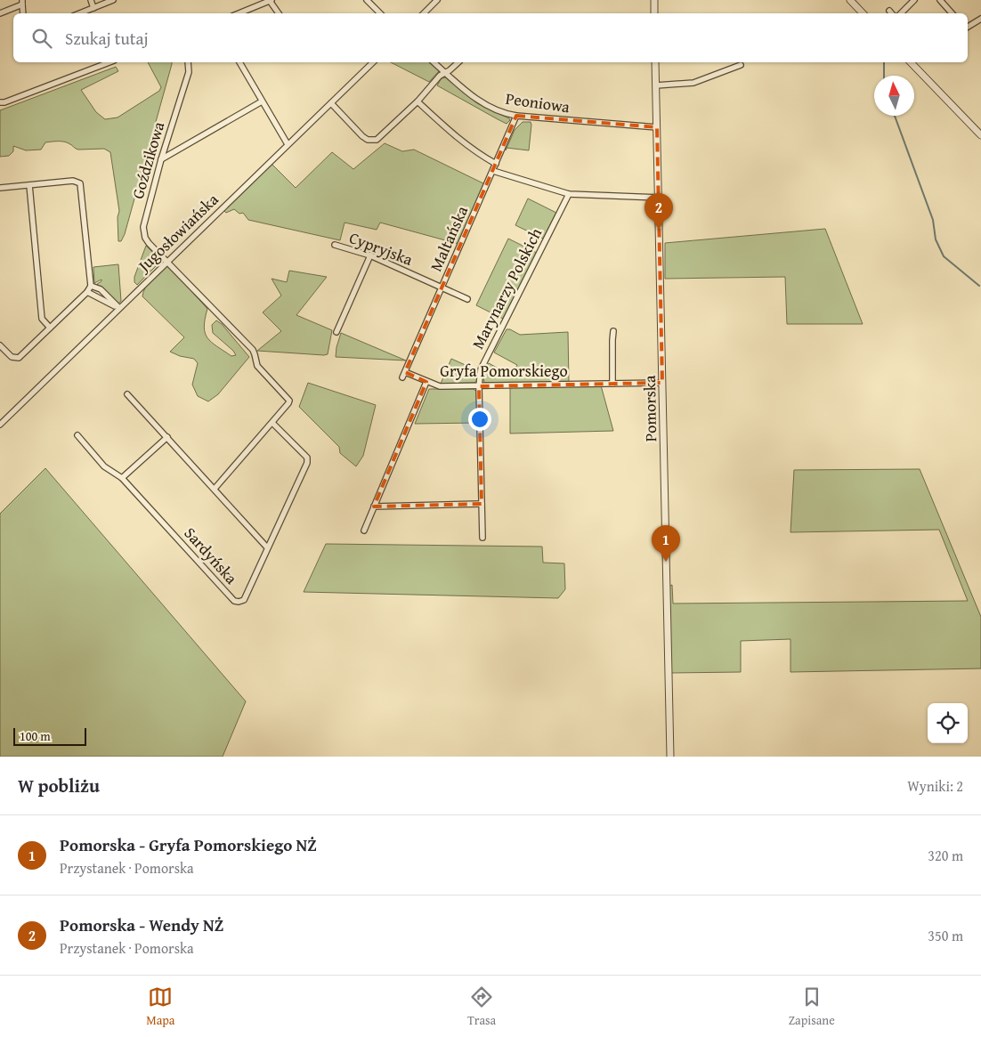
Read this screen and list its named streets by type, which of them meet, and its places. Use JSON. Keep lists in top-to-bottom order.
{
  "streets": {
    "street": [
      "Peoniowa",
      "Goździkowa",
      "Jugosłowiańska",
      "Maltańska",
      "Cypryjska",
      "Marynarzy Polskich",
      "Gryfa Pomorskiego",
      "Pomorska",
      "Sardyńska"
    ]
  },
  "crossings": [
    ["Peoniowa", "Maltańska"],
    ["Peoniowa", "Pomorska"],
    ["Goździkowa", "Jugosłowiańska"],
    ["Maltańska", "Cypryjska"],
    ["Maltańska", "Gryfa Pomorskiego"],
    ["Marynarzy Polskich", "Gryfa Pomorskiego"],
    ["Gryfa Pomorskiego", "Pomorska"]
  ],
  "scale_bar": "100 m",
  "north": "top",
  "page": {
    "search": "Szukaj tutaj",
    "pins": ["2", "1"],
    "scale": "100 m",
    "heading": ["W pobliżu", "Wyniki: 2"],
    "list": [
      {
        "mark": "1",
        "name": "Pomorska - Gryfa Pomorskiego NŻ",
        "note": "Przystanek · Pomorska",
        "value": "320 m"
      },
      {
        "mark": "2",
        "name": "Pomorska - Wendy NŻ",
        "note": "Przystanek · Pomorska",
        "value": "350 m"
      }
    ],
    "nav": ["Mapa", "Trasa", "Zapisane"]
  }
}
